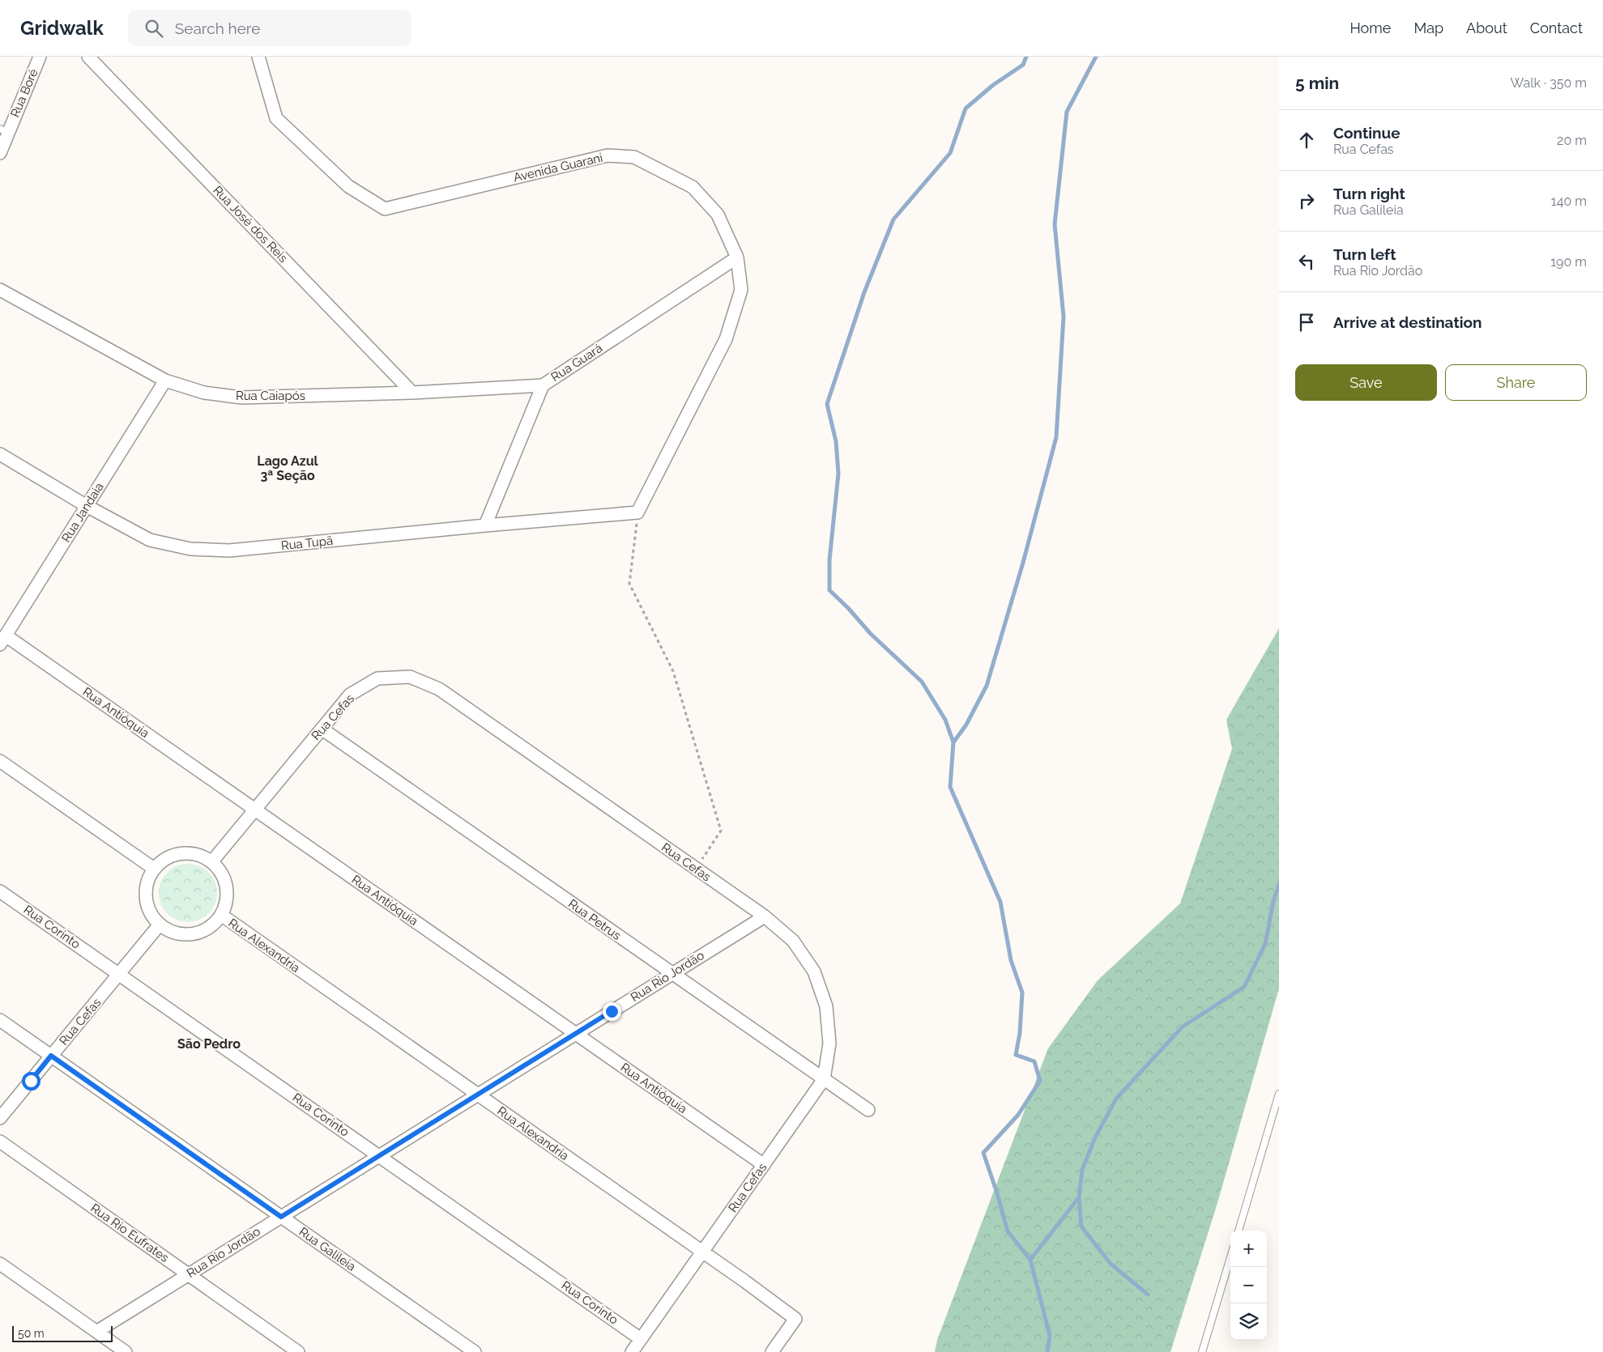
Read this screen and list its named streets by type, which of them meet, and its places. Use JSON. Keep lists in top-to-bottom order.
{
  "streets": {
    "street": [
      "Rua Boré",
      "Avenida Guarani",
      "Rua José dos Reis",
      "Rua Guará",
      "Rua Caiapós",
      "Rua Jandaia",
      "Rua Tupã",
      "Rua Antióquia",
      "Rua Cefas",
      "Rua Petrus",
      "Rua Corinto",
      "Rua Alexandria",
      "Rua Rio Jordão",
      "Rua Rio Eufrates",
      "Rua Galileia"
    ]
  },
  "crossings": [
    ["Avenida Guarani", "Rua Guará"],
    ["Avenida Guarani", "Rua Tupã"],
    ["Rua José dos Reis", "Rua Caiapós"],
    ["Rua Guará", "Rua Caiapós"],
    ["Rua Guará", "Rua Tupã"],
    ["Rua Caiapós", "Rua Jandaia"],
    ["Rua Jandaia", "Rua Tupã"],
    ["Rua Jandaia", "Rua Antióquia"],
    ["Rua Antióquia", "Rua Cefas"],
    ["Rua Antióquia", "Rua Rio Jordão"],
    ["Rua Cefas", "Rua Petrus"],
    ["Rua Cefas", "Rua Corinto"],
    ["Rua Cefas", "Rua Alexandria"],
    ["Rua Cefas", "Rua Rio Jordão"],
    ["Rua Cefas", "Rua Galileia"],
    ["Rua Petrus", "Rua Rio Jordão"],
    ["Rua Corinto", "Rua Rio Jordão"],
    ["Rua Alexandria", "Rua Rio Jordão"],
    ["Rua Rio Jordão", "Rua Rio Eufrates"],
    ["Rua Rio Jordão", "Rua Galileia"]
  ],
  "districts": ["Lago Azul 3ª Seção", "São Pedro"],
  "scale_bar": "50 m",
  "page": {
    "header": "Gridwalk",
    "search": "Search here",
    "nav": [
      "Home",
      "Map",
      "About",
      "Contact"
    ],
    "heading": ["5 min", "Walk · 350 m"],
    "list": [
      ["Continue", "Rua Cefas", "20 m"],
      ["Turn right", "Rua Galileia", "140 m"],
      ["Turn left", "Rua Rio Jordão", "190 m"],
      "Arrive at destination"
    ],
    "buttons": ["Save", "Share"],
    "map_buttons": ["+", "−"],
    "scale": "50 m"
  }
}
